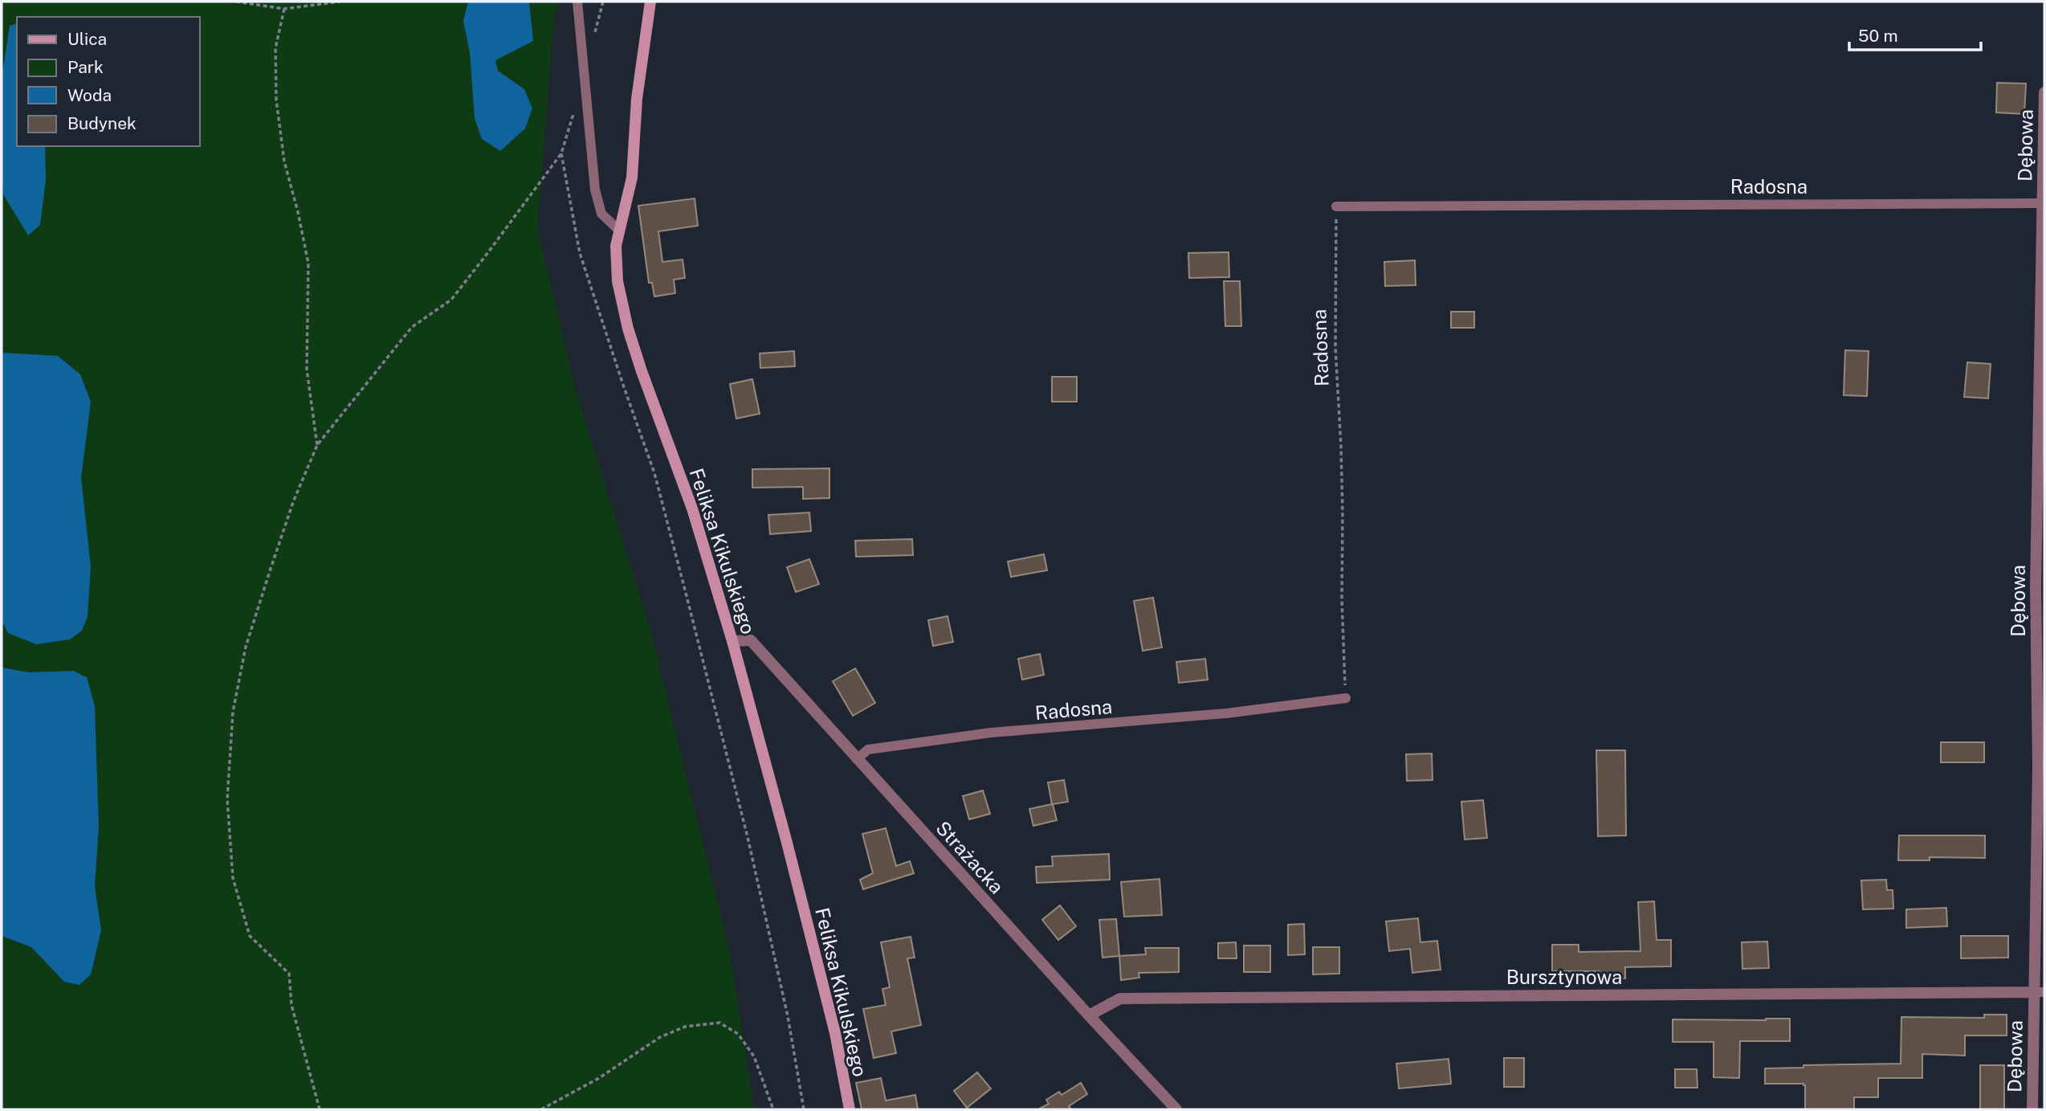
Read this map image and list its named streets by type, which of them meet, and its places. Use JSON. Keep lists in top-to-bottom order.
{
  "streets": {
    "main road": ["Feliksa Kikulskiego"],
    "street": ["Dębowa", "Strażacka", "Bursztynowa"],
    "lane": ["Radosna"]
  },
  "crossings": [
    ["Dębowa", "Radosna"],
    ["Dębowa", "Bursztynowa"],
    ["Radosna", "Strażacka"],
    ["Feliksa Kikulskiego", "Strażacka"],
    ["Strażacka", "Bursztynowa"]
  ],
  "legend": [
    "Ulica",
    "Park",
    "Woda",
    "Budynek"
  ],
  "scale_bar": "50 m"
}
